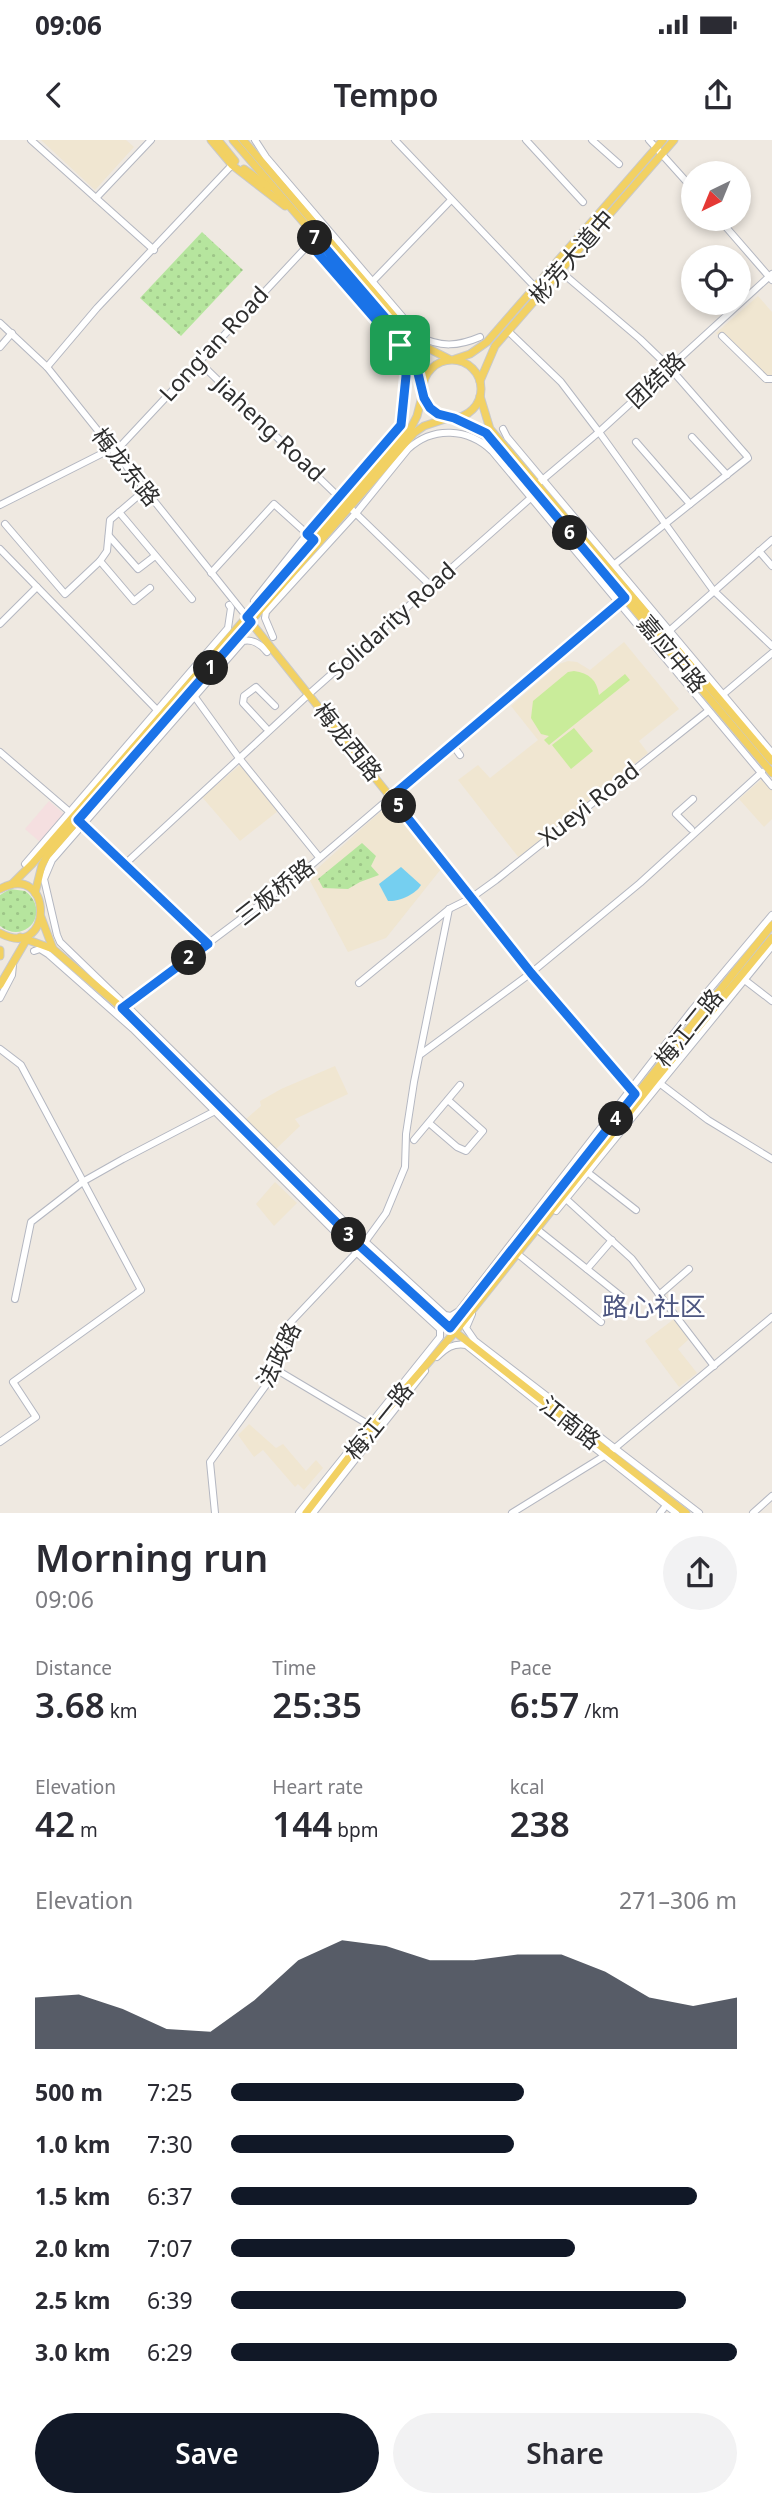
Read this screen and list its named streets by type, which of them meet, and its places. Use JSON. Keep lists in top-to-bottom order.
{
  "streets": {
    "main road": [
      "彬芳大道中",
      "嘉应中路",
      "梅龙西路",
      "梅江二路",
      "梅江一路",
      "江南路"
    ],
    "street": [
      "Long'an Road",
      "团结路",
      "Jiaheng Road",
      "梅龙东路",
      "Solidarity Road",
      "Xueyi Road",
      "三板桥路",
      "法政路"
    ]
  },
  "crossings": [
    ["彬芳大道中", "嘉应中路"],
    ["Long'an Road", "Jiaheng Road"],
    ["Long'an Road", "梅龙东路"],
    ["团结路", "Solidarity Road"],
    ["团结路", "嘉应中路"],
    ["Jiaheng Road", "Solidarity Road"],
    ["梅龙东路", "梅龙西路"],
    ["Solidarity Road", "嘉应中路"],
    ["Solidarity Road", "梅龙西路"],
    ["嘉应中路", "三板桥路"],
    ["梅龙西路", "Xueyi Road"],
    ["梅龙西路", "三板桥路"],
    ["梅龙西路", "梅江二路"],
    ["Xueyi Road", "法政路"],
    ["三板桥路", "江南路"],
    ["梅江二路", "梅江一路"],
    ["梅江二路", "江南路"],
    ["法政路", "江南路"],
    ["梅江一路", "江南路"]
  ],
  "districts": ["路心社区"],
  "north": "bottom left",
  "page": {
    "status": "09:06",
    "header": "Tempo",
    "pins": [
      "7",
      "6",
      "1",
      "5",
      "2",
      "4",
      "3"
    ],
    "heading": ["Morning run", "09:06"],
    "stats": [
      ["Distance", "3.68 km"],
      ["Time", "25:35"],
      ["Pace", "6:57 /km"],
      ["Elevation", "42 m"],
      ["Heart rate", "144 bpm"],
      ["kcal", "238"]
    ],
    "chart": ["Elevation", "271–306 m"],
    "list": [
      {
        "name": "500 m",
        "note": "7:25"
      },
      {
        "name": "1.0 km",
        "note": "7:30"
      },
      {
        "name": "1.5 km",
        "note": "6:37"
      },
      {
        "name": "2.0 km",
        "note": "7:07"
      },
      {
        "name": "2.5 km",
        "note": "6:39"
      },
      {
        "name": "3.0 km",
        "note": "6:29"
      }
    ],
    "buttons": ["Save", "Share"]
  }
}
